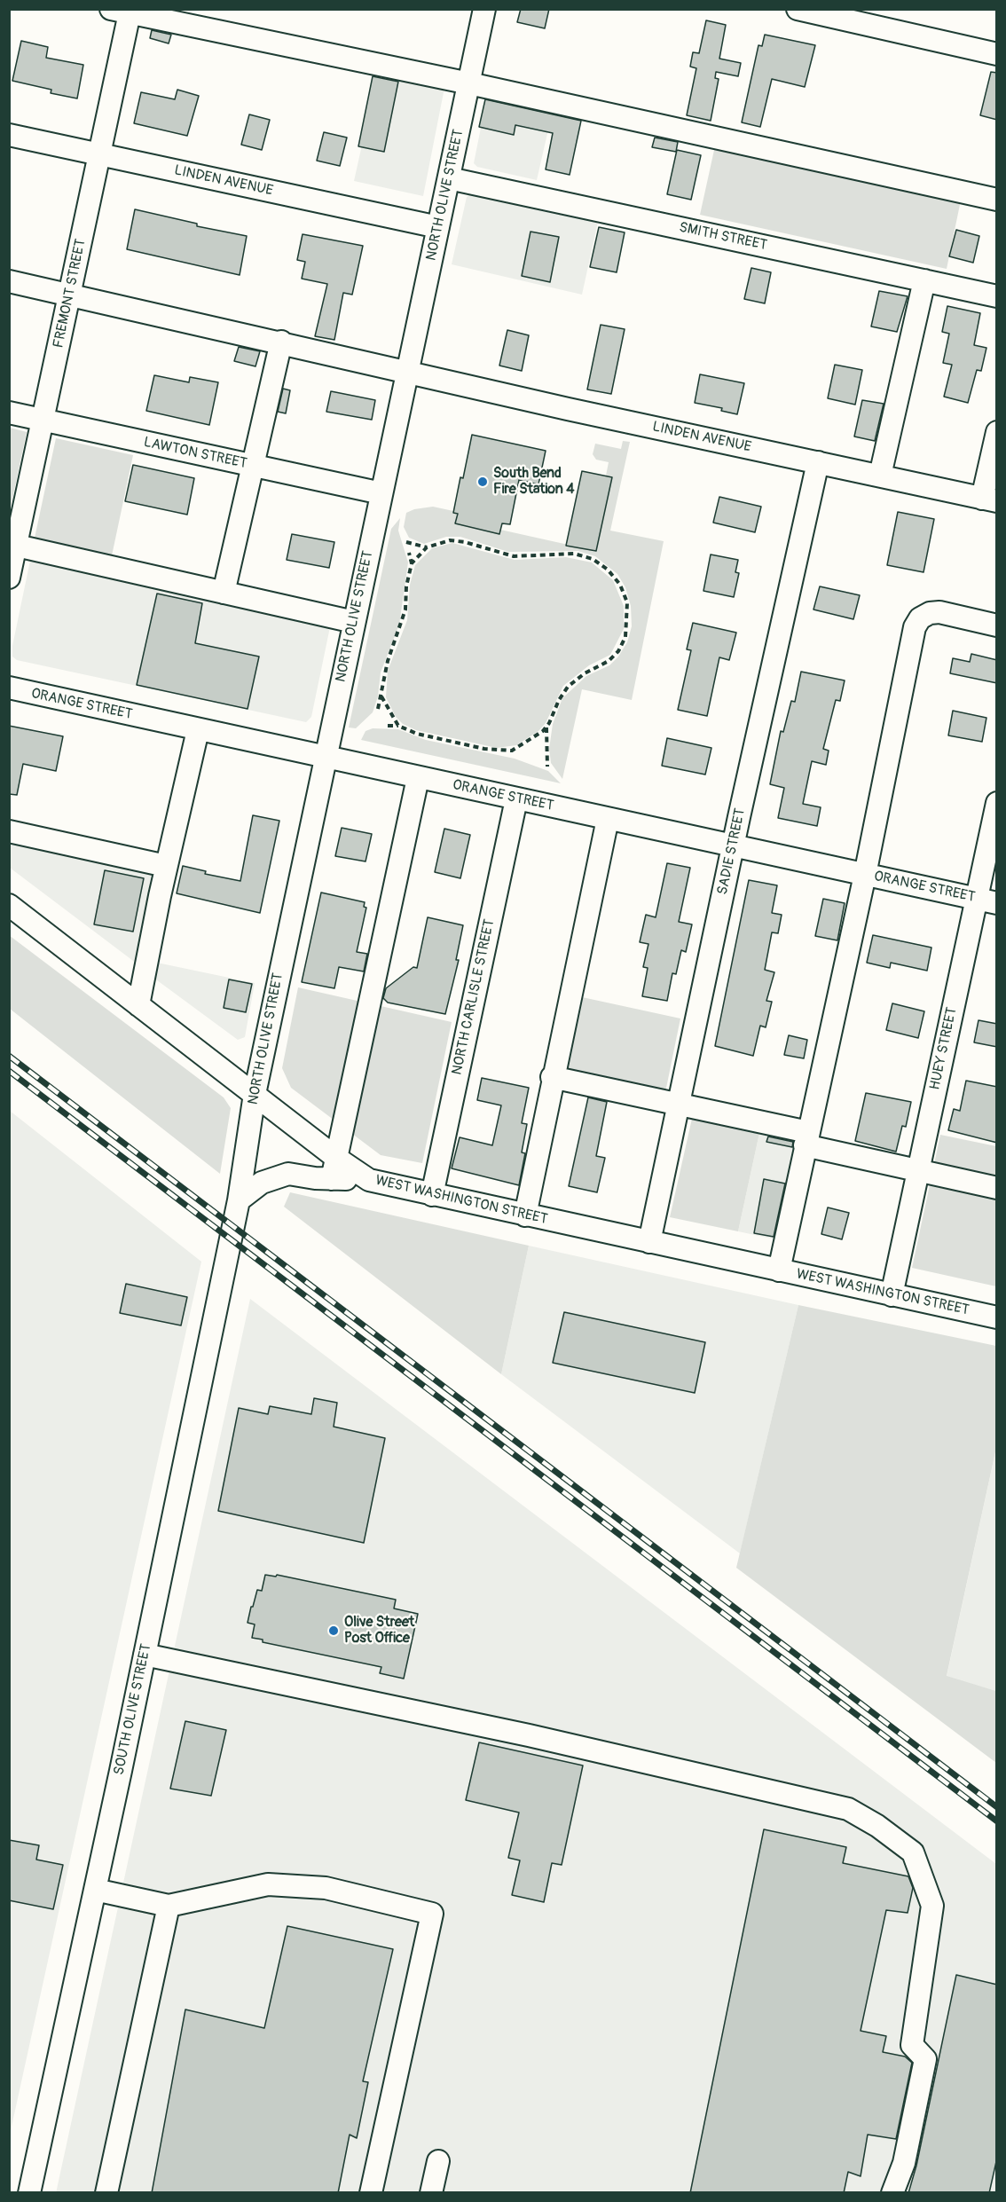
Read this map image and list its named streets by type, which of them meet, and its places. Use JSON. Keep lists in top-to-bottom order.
{
  "streets": {
    "street": [
      "LINDEN AVENUE",
      "NORTH OLIVE STREET",
      "SMITH STREET",
      "FREMONT STREET",
      "LAWTON STREET",
      "ORANGE STREET",
      "SADIE STREET",
      "NORTH CARLISLE STREET",
      "HUEY STREET",
      "WEST WASHINGTON STREET",
      "SOUTH OLIVE STREET"
    ]
  },
  "crossings": [
    ["LINDEN AVENUE", "NORTH OLIVE STREET"],
    ["LINDEN AVENUE", "FREMONT STREET"],
    ["LINDEN AVENUE", "SADIE STREET"],
    ["NORTH OLIVE STREET", "SMITH STREET"],
    ["NORTH OLIVE STREET", "LAWTON STREET"],
    ["NORTH OLIVE STREET", "ORANGE STREET"],
    ["NORTH OLIVE STREET", "WEST WASHINGTON STREET"],
    ["NORTH OLIVE STREET", "SOUTH OLIVE STREET"],
    ["FREMONT STREET", "LAWTON STREET"],
    ["ORANGE STREET", "SADIE STREET"],
    ["ORANGE STREET", "NORTH CARLISLE STREET"],
    ["ORANGE STREET", "HUEY STREET"],
    ["SADIE STREET", "WEST WASHINGTON STREET"],
    ["NORTH CARLISLE STREET", "WEST WASHINGTON STREET"],
    ["HUEY STREET", "WEST WASHINGTON STREET"]
  ],
  "places": ["South Bend Fire Station 4", "Olive Street Post Office"]
}
